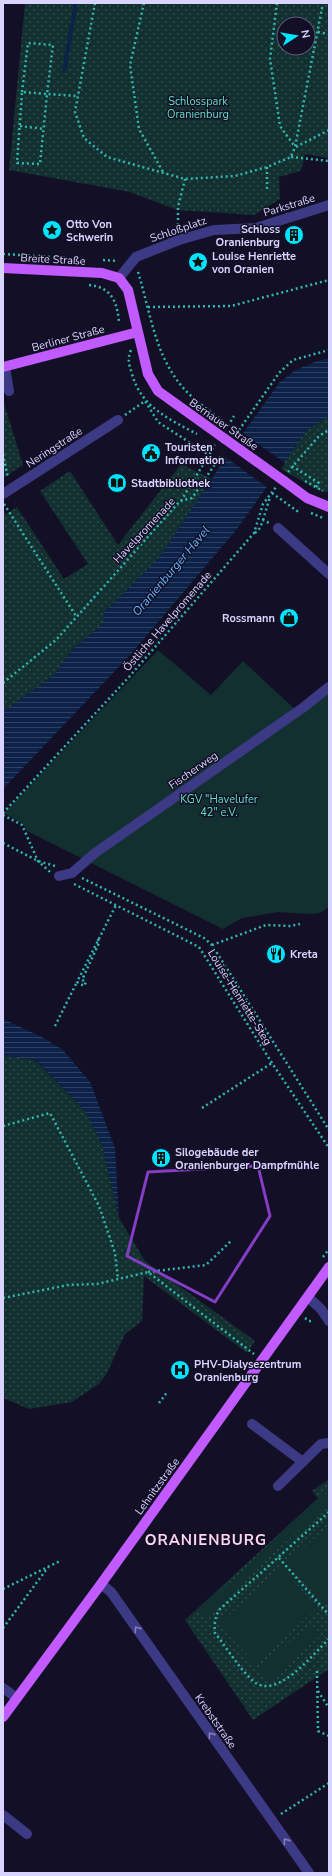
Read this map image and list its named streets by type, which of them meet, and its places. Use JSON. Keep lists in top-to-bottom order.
{
  "streets": {
    "main road": [
      "Breite Straße",
      "Berliner Straße",
      "Bernauer Straße",
      "Lehnitzstraße"
    ],
    "street": [
      "Parkstraße",
      "Schloßplatz",
      "Neringstraße",
      "Fischerweg",
      "Krebststraße"
    ],
    "path": ["Havelpromenade", "Östliche Havelpromenade", "Louise-Henriette-Steg"]
  },
  "crossings": [
    ["Parkstraße", "Schloßplatz"],
    ["Schloßplatz", "Breite Straße"],
    ["Berliner Straße", "Bernauer Straße"],
    ["Bernauer Straße", "Östliche Havelpromenade"],
    ["Östliche Havelpromenade", "Louise-Henriette-Steg"],
    ["Fischerweg", "Louise-Henriette-Steg"],
    ["Lehnitzstraße", "Krebststraße"]
  ],
  "one_way": ["Krebststraße"],
  "districts": ["ORANIENBURG"],
  "water": ["Oranienburger Havel"],
  "parks": ["Schlosspark Oranienburg", "KGV \"Havelufer 42\" e.V."],
  "places": {
    "place": ["Otto Von Schwerin", "Louise Henriette von Oranien"],
    "building": ["Schloss Oranienburg", "Silogebäude der Oranienburger Dampfmühle"],
    "public building": ["Touristen Information"],
    "library": ["Stadtbibliothek"],
    "shop": ["Rossmann"],
    "restaurant": ["Kreta"],
    "hospital": ["PHV-Dialysezentrum Oranienburg"]
  },
  "north": "right"
}
